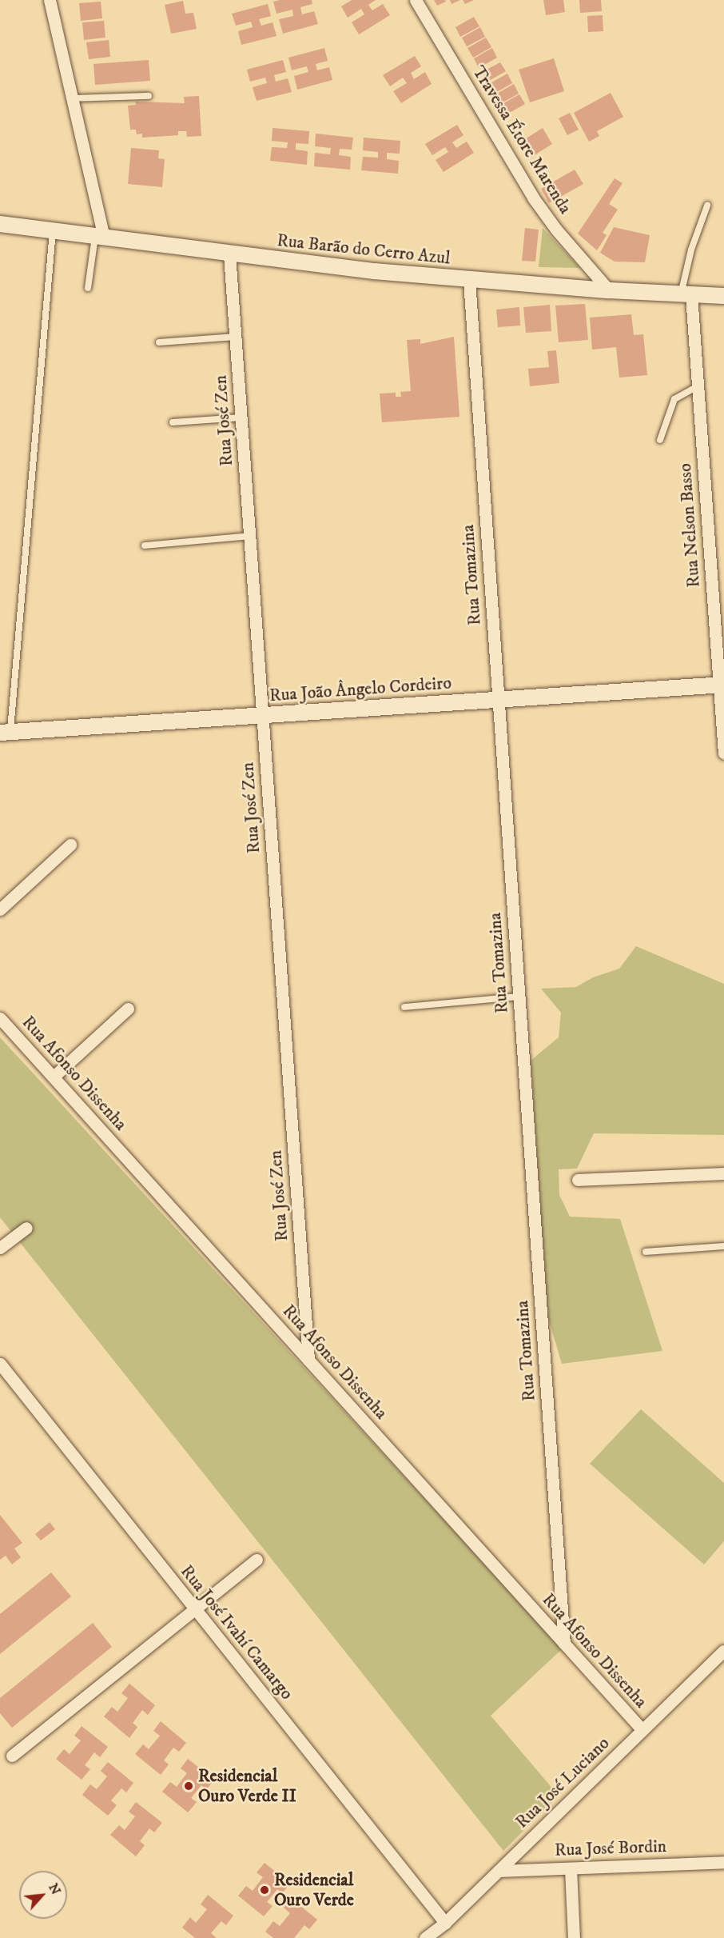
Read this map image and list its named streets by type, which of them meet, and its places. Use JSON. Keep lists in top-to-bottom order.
{
  "streets": {
    "main road": ["Rua Barão do Cerro Azul", "Rua João Ângelo Cordeiro"],
    "street": [
      "Travessa Étore Marenda",
      "Rua José Zen",
      "Rua Nelson Basso",
      "Rua Tomazina",
      "Rua Afonso Dissenha",
      "Rua José Ivahí Camargo",
      "Rua José Luciano",
      "Rua José Bordin"
    ]
  },
  "crossings": [
    ["Travessa Étore Marenda", "Rua Barão do Cerro Azul"],
    ["Rua Barão do Cerro Azul", "Rua José Zen"],
    ["Rua Barão do Cerro Azul", "Rua Nelson Basso"],
    ["Rua Barão do Cerro Azul", "Rua Tomazina"],
    ["Rua José Zen", "Rua João Ângelo Cordeiro"],
    ["Rua José Zen", "Rua Afonso Dissenha"],
    ["Rua Nelson Basso", "Rua João Ângelo Cordeiro"],
    ["Rua Tomazina", "Rua João Ângelo Cordeiro"],
    ["Rua Tomazina", "Rua Afonso Dissenha"],
    ["Rua Afonso Dissenha", "Rua José Luciano"],
    ["Rua José Ivahí Camargo", "Rua José Luciano"],
    ["Rua José Luciano", "Rua José Bordin"]
  ],
  "places": ["Residencial Ouro Verde II", "Residencial Ouro Verde"],
  "north": "top right"
}
